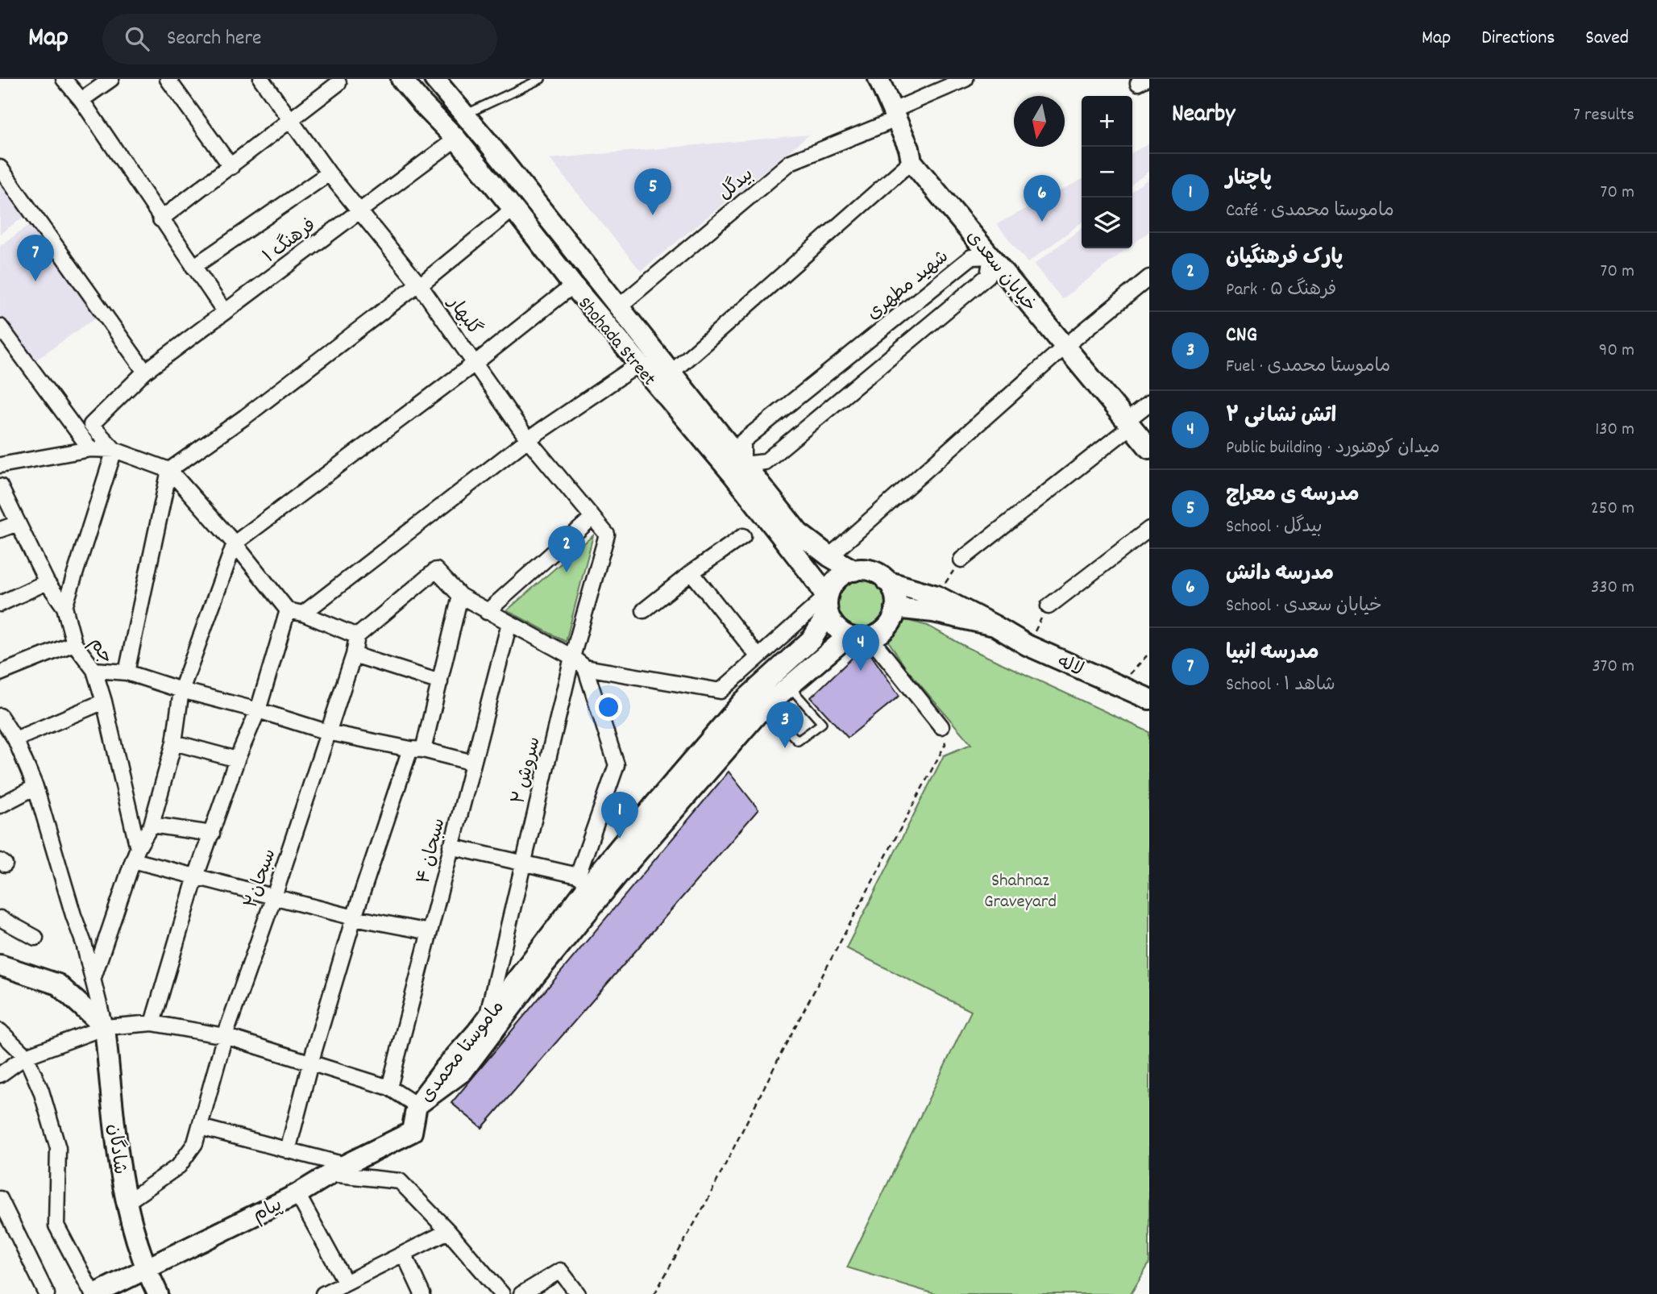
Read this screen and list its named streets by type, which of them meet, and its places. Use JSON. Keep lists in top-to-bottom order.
{
  "streets": {
    "main road": [
      "خیابان سعدی",
      "Shohada Street",
      "لاله",
      "ماموستا محمدی",
      "شادگان",
      "پیام"
    ],
    "street": [
      "بیدگل",
      "فرهنگ ۱",
      "شهید مطهری",
      "گلبهار",
      "جم",
      "سروش ۲",
      "سبحان ۴",
      "سبحان۲"
    ]
  },
  "crossings": [
    ["بیدگل", "خیابان سعدی"],
    ["بیدگل", "Shohada Street"],
    ["فرهنگ ۱", "گلبهار"],
    ["فرهنگ ۱", "Shohada Street"],
    ["خیابان سعدی", "شهید مطهری"],
    ["شهید مطهری", "Shohada Street"],
    ["گلبهار", "سروش ۲"],
    ["Shohada Street", "ماموستا محمدی"],
    ["سروش ۲", "ماموستا محمدی"],
    ["سبحان۲", "شادگان"],
    ["ماموستا محمدی", "پیام"],
    ["شادگان", "پیام"]
  ],
  "parks": ["Shahnaz Graveyard"],
  "north": "bottom",
  "page": {
    "header": "Map",
    "search": "Search here",
    "nav": ["Map", "Directions", "Saved"],
    "heading": ["Nearby", "7 results"],
    "map_buttons": ["+", "−"],
    "list": [
      {
        "mark": "1",
        "name": "پاچنار",
        "note": "Café · ماموستا محمدی",
        "value": "70 m"
      },
      {
        "mark": "2",
        "name": "پارک فرهنگیان",
        "note": "Park · فرهنگ ۵",
        "value": "70 m"
      },
      {
        "mark": "3",
        "name": "CNG",
        "note": "Fuel · ماموستا محمدی",
        "value": "90 m"
      },
      {
        "mark": "4",
        "name": "اتش نشانی ۲",
        "note": "Public building · میدان کوهنورد",
        "value": "130 m"
      },
      {
        "mark": "5",
        "name": "مدرسه ی معراج",
        "note": "School · بیدگل",
        "value": "250 m"
      },
      {
        "mark": "6",
        "name": "مدرسه دانش",
        "note": "School · خیابان سعدی",
        "value": "330 m"
      },
      {
        "mark": "7",
        "name": "مدرسه انبیا",
        "note": "School · شاهد ۱",
        "value": "370 m"
      }
    ],
    "pins": [
      "5",
      "6",
      "7",
      "2",
      "4",
      "3",
      "1"
    ]
  }
}
